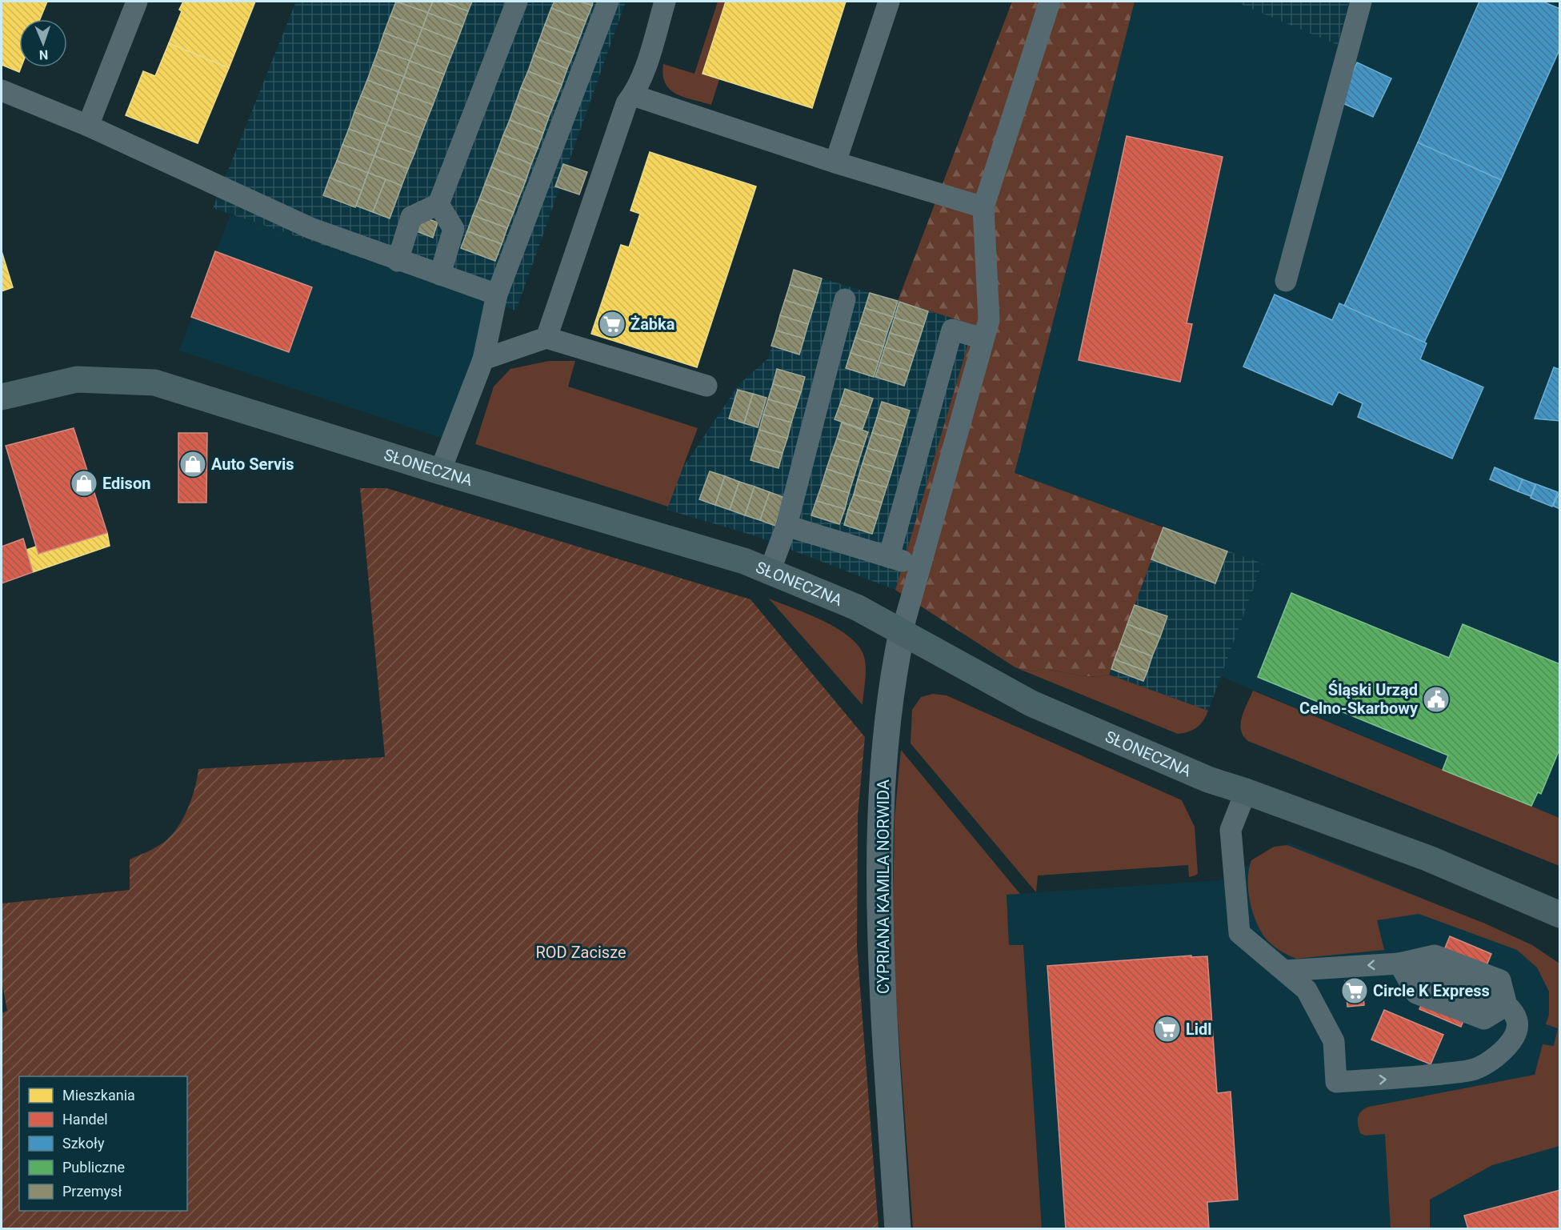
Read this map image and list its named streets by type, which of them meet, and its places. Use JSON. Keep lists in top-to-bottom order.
{
  "streets": {
    "street": ["SŁONECZNA", "CYPRIANA KAMILA NORWIDA"]
  },
  "crossings": [
    ["SŁONECZNA", "CYPRIANA KAMILA NORWIDA"]
  ],
  "parks": ["ROD Zacisze"],
  "places": {
    "supermarket": ["Żabka", "Circle K Express", "Lidl"],
    "shop": ["Auto Servis", "Edison"],
    "public building": ["Śląski Urząd Celno-Skarbowy"]
  },
  "legend": [
    "Mieszkania",
    "Handel",
    "Szkoły",
    "Publiczne",
    "Przemysł"
  ],
  "north": "bottom"
}
